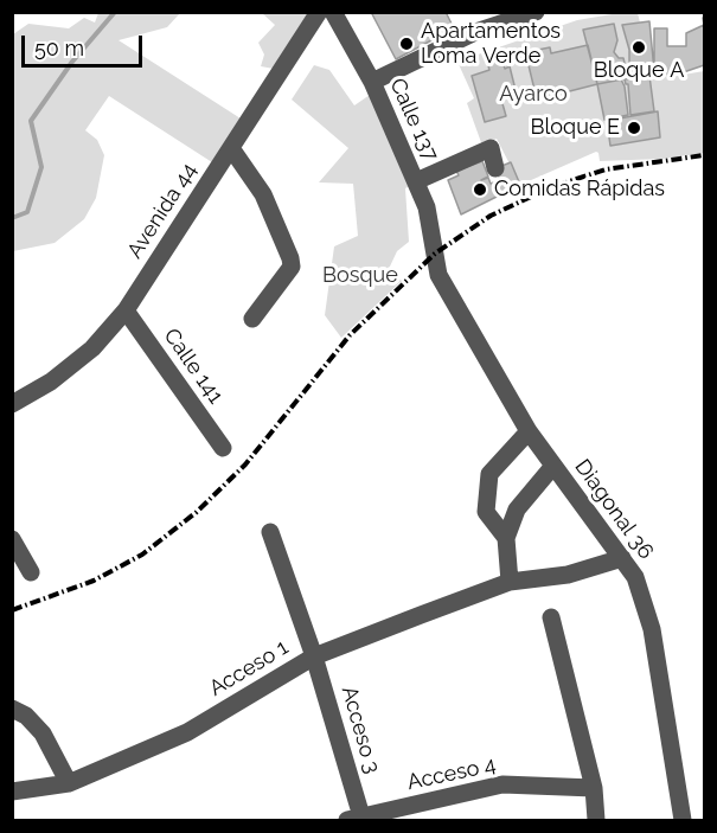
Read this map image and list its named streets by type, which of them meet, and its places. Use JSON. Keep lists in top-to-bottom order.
{
  "streets": {
    "street": [
      "Calle 137",
      "Avenida 44",
      "Calle 141",
      "Diagonal 36",
      "Acceso 1",
      "Acceso 3",
      "Acceso 4"
    ]
  },
  "crossings": [
    ["Calle 137", "Diagonal 36"],
    ["Avenida 44", "Calle 141"],
    ["Diagonal 36", "Acceso 1"],
    ["Acceso 1", "Acceso 3"],
    ["Acceso 3", "Acceso 4"]
  ],
  "parks": ["Ayarco", "Bosque"],
  "places": [
    "Apartamentos Loma Verde",
    "Bloque A",
    "Bloque E",
    "Comidas Rápidas"
  ],
  "scale_bar": "50 m"
}
